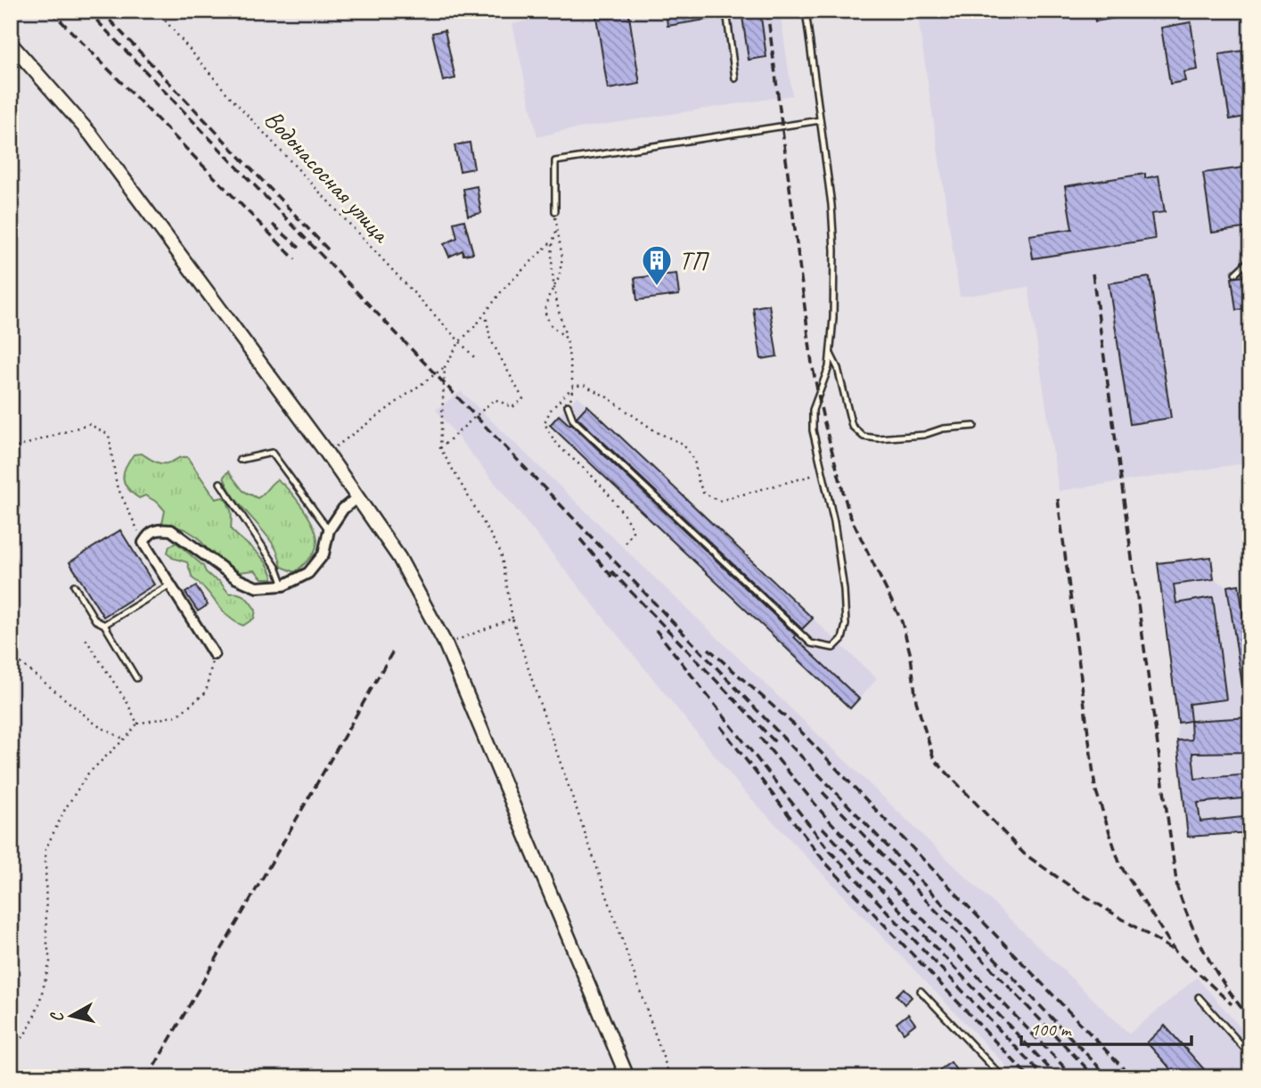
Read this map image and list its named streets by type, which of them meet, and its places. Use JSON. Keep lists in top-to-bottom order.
{
  "streets": {
    "path": ["Водонасосная улица"]
  },
  "places": {
    "building": ["ТП"]
  },
  "scale_bar": "100 m",
  "north": "left"
}
